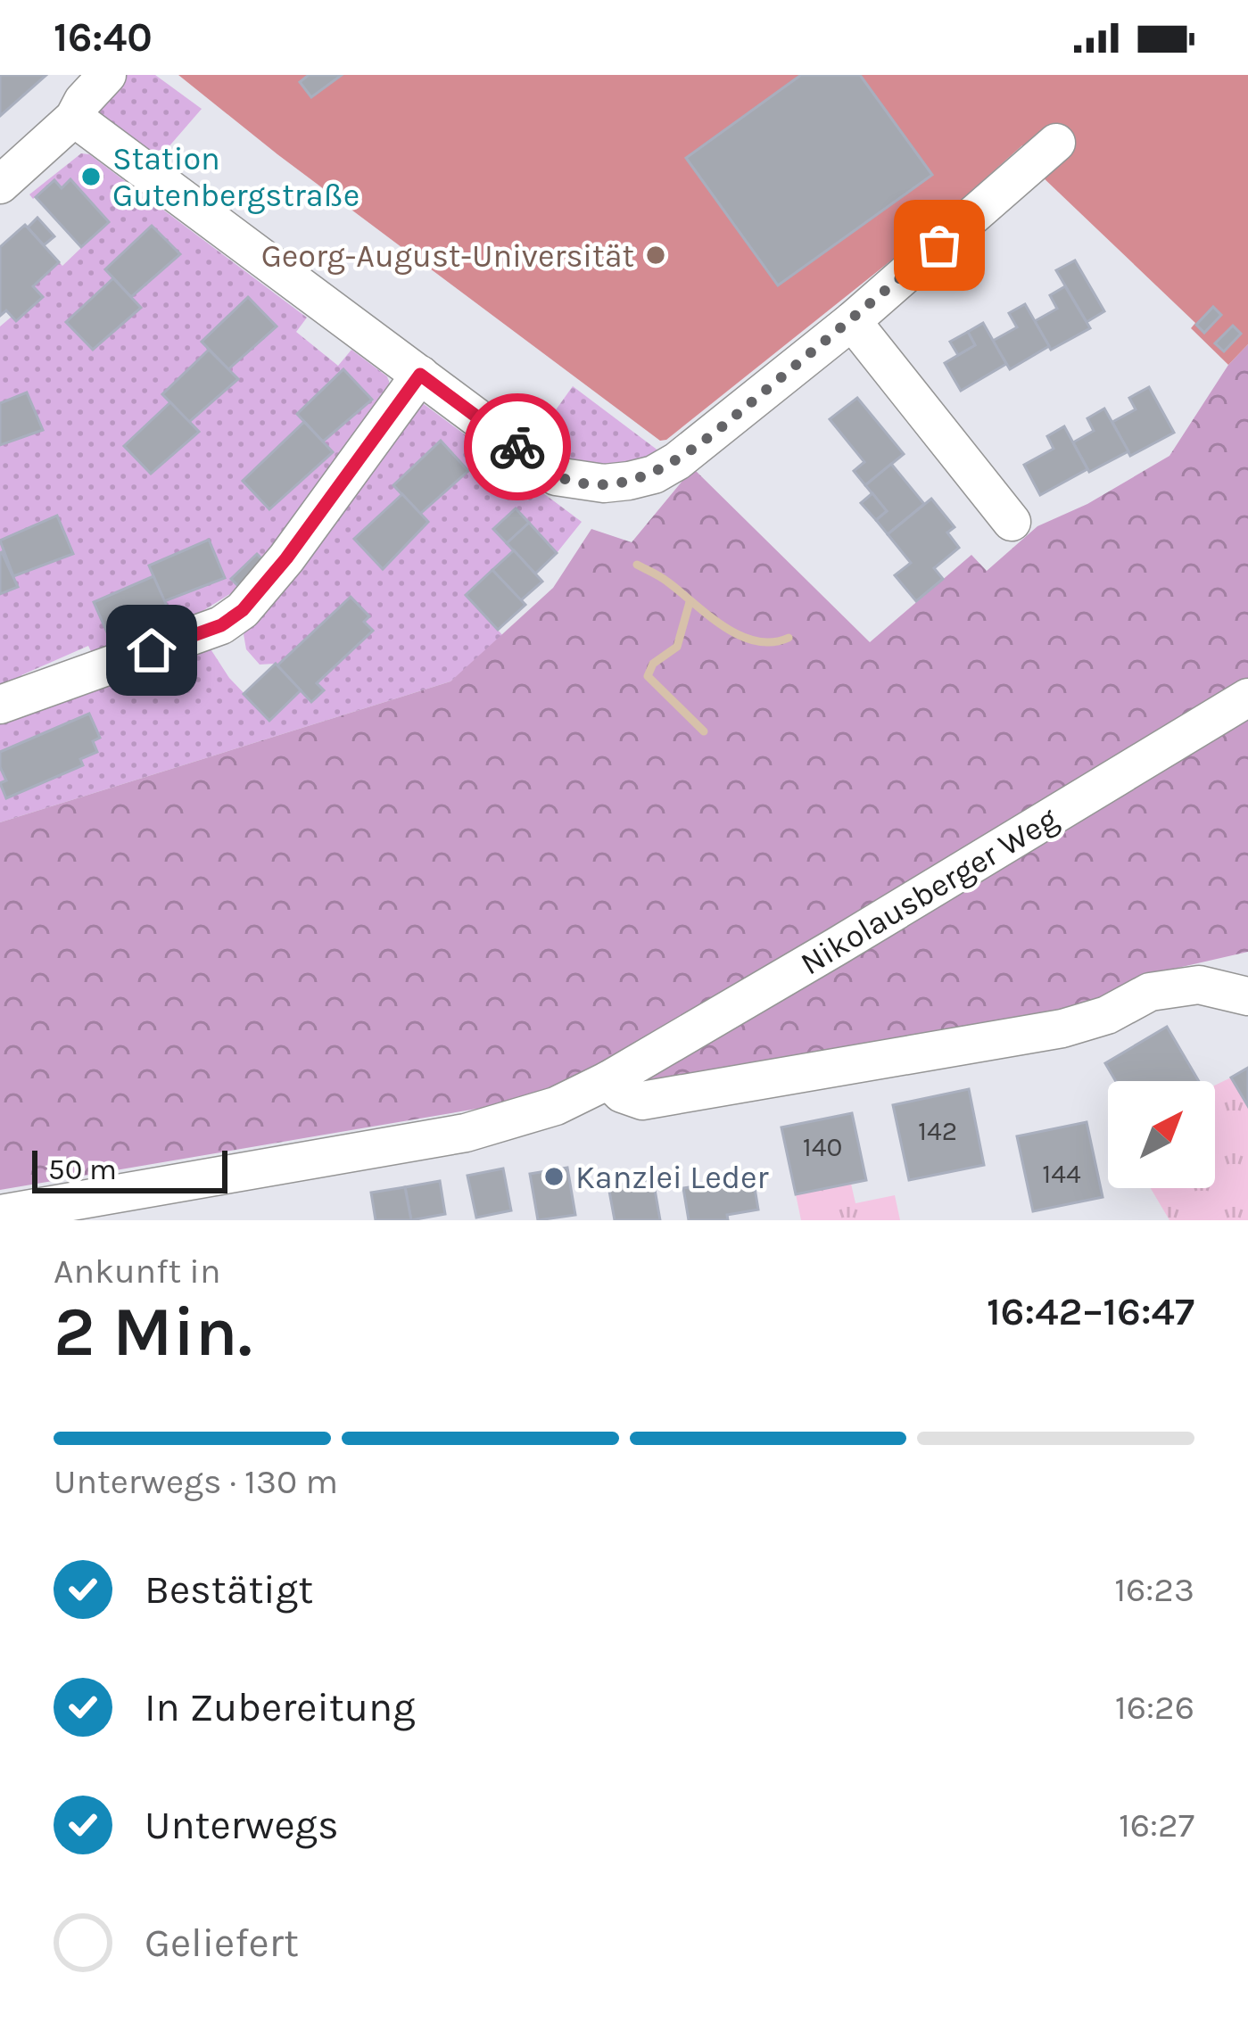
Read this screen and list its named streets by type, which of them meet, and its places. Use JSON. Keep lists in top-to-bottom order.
{
  "streets": {
    "street": ["Nikolausberger Weg"]
  },
  "places": ["Station Gutenbergstraße", "Georg-August-Universität", "Kanzlei Leder"],
  "house_numbers": ["142", "140", "144"],
  "scale_bar": "50 m",
  "north": "top right",
  "page": {
    "status": "16:40",
    "scale": "50 m",
    "heading": ["2 Min.", "Ankunft in", "16:42–16:47"],
    "bar": "Unterwegs · 130 m",
    "list": [
      ["Bestätigt", "16:23"],
      ["In Zubereitung", "16:26"],
      ["Unterwegs", "16:27"],
      "Geliefert"
    ]
  }
}
